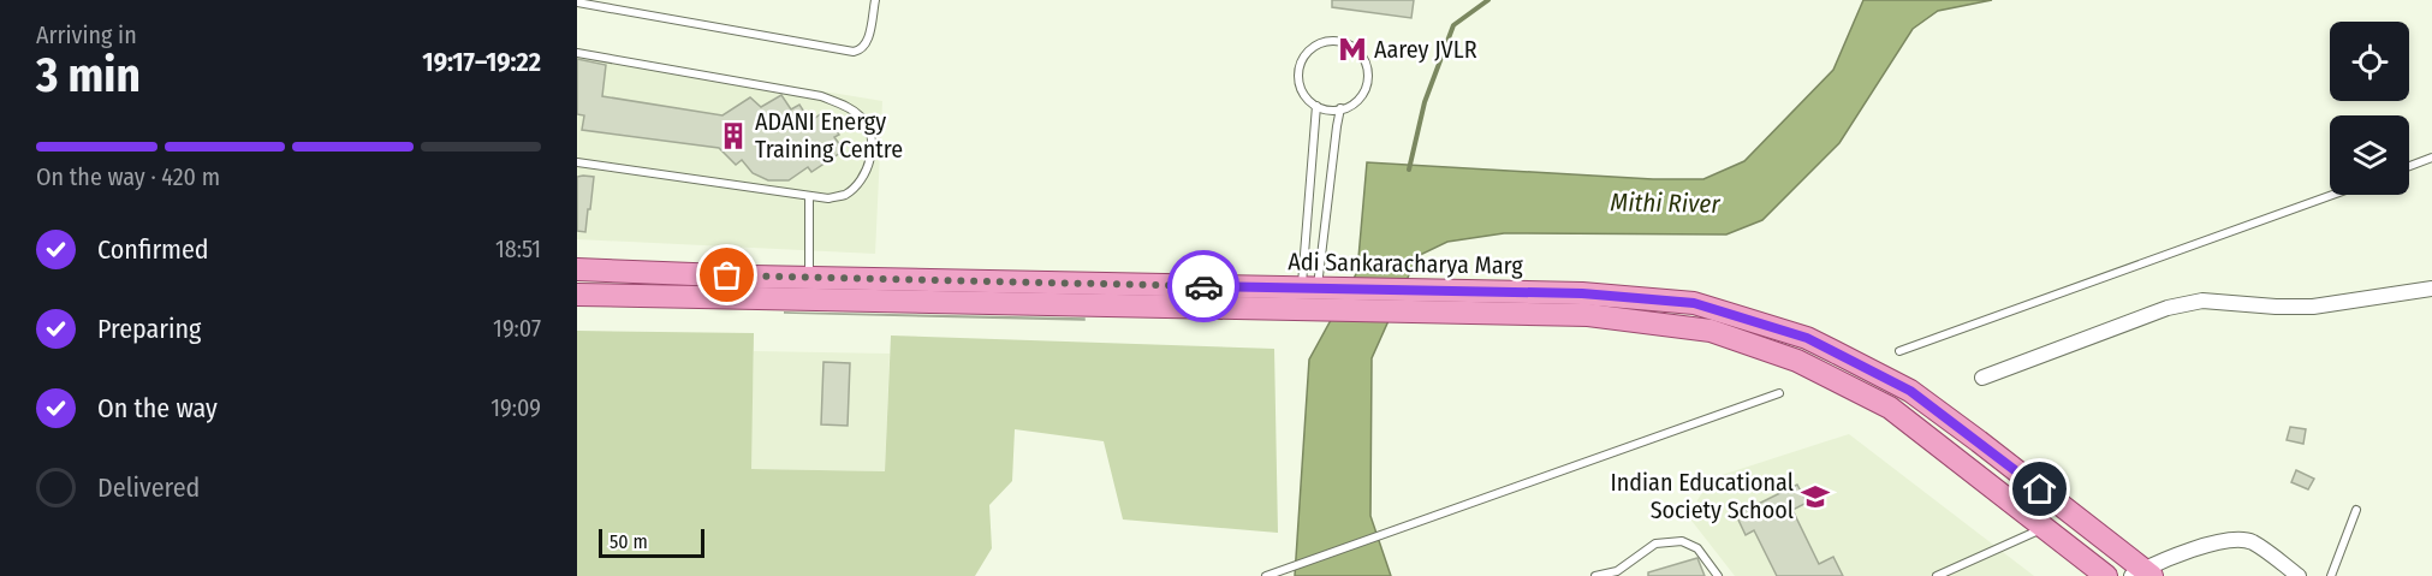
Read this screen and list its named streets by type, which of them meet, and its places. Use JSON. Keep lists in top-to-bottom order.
{
  "streets": {
    "main road": ["Adi Sankaracharya Marg"]
  },
  "water": ["Mithi River"],
  "places": {
    "metro station": ["Aarey JVLR"],
    "building": ["ADANI Energy Training Centre"],
    "school or university": ["Indian Educational Society School"]
  },
  "scale_bar": "50 m",
  "page": {
    "heading": ["3 min", "Arriving in", "19:17–19:22"],
    "bar": "On the way · 420 m",
    "list": [
      ["Confirmed", "18:51"],
      ["Preparing", "19:07"],
      ["On the way", "19:09"],
      "Delivered"
    ],
    "scale": "50 m"
  }
}
